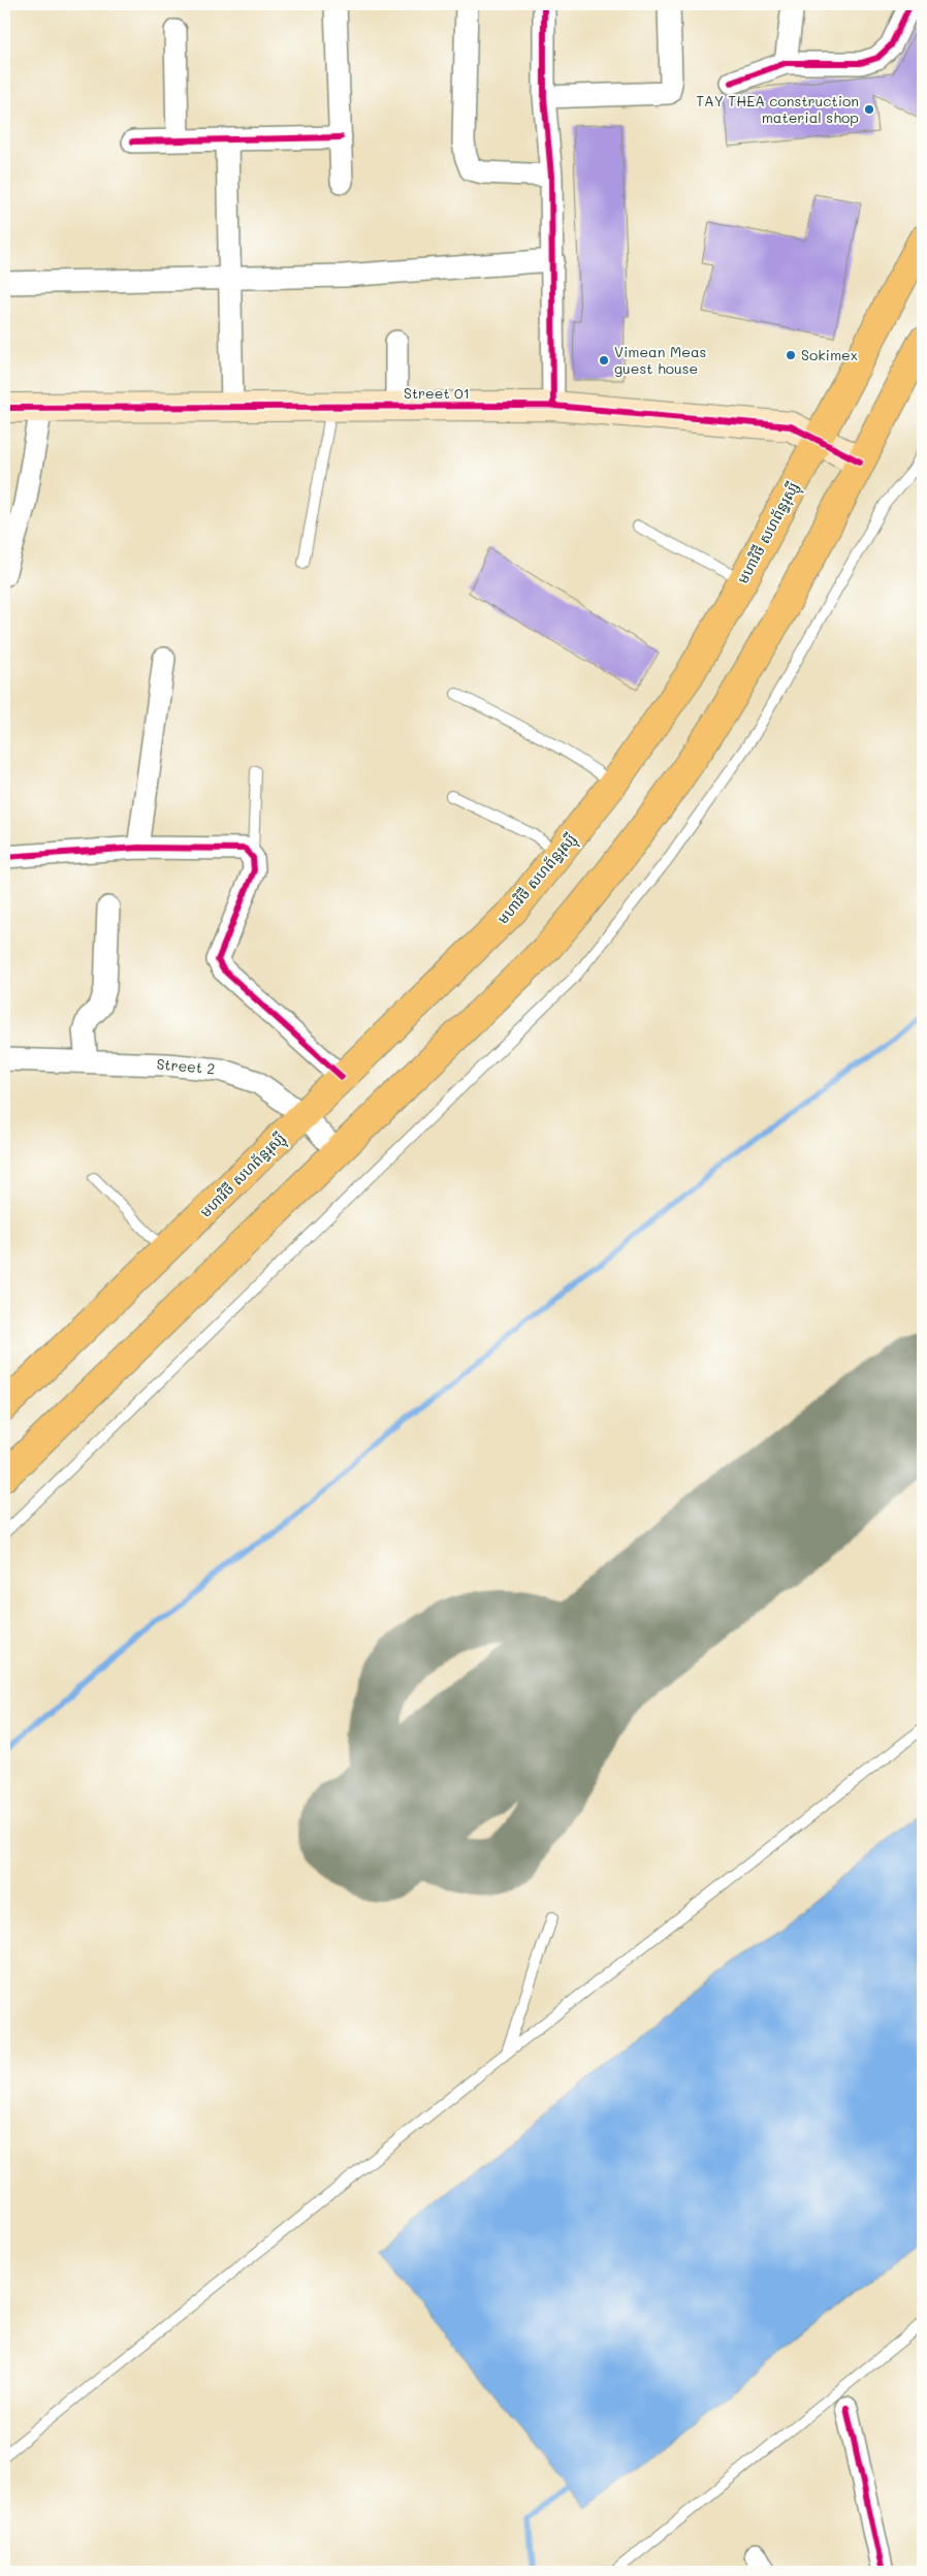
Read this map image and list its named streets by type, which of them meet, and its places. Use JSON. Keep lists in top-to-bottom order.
{
  "streets": {
    "highway": ["មហាវិថី សហព័ន្ធរុស្ស៊ី"],
    "street": ["Street 01", "Street 2"]
  },
  "crossings": [
    ["Street 01", "មហាវិថី សហព័ន្ធរុស្ស៊ី"],
    ["មហាវិថី សហព័ន្ធរុស្ស៊ី", "Street 2"]
  ],
  "places": ["TAY THEA construction material shop", "Sokimex", "Vimean Meas guest house"]
}
